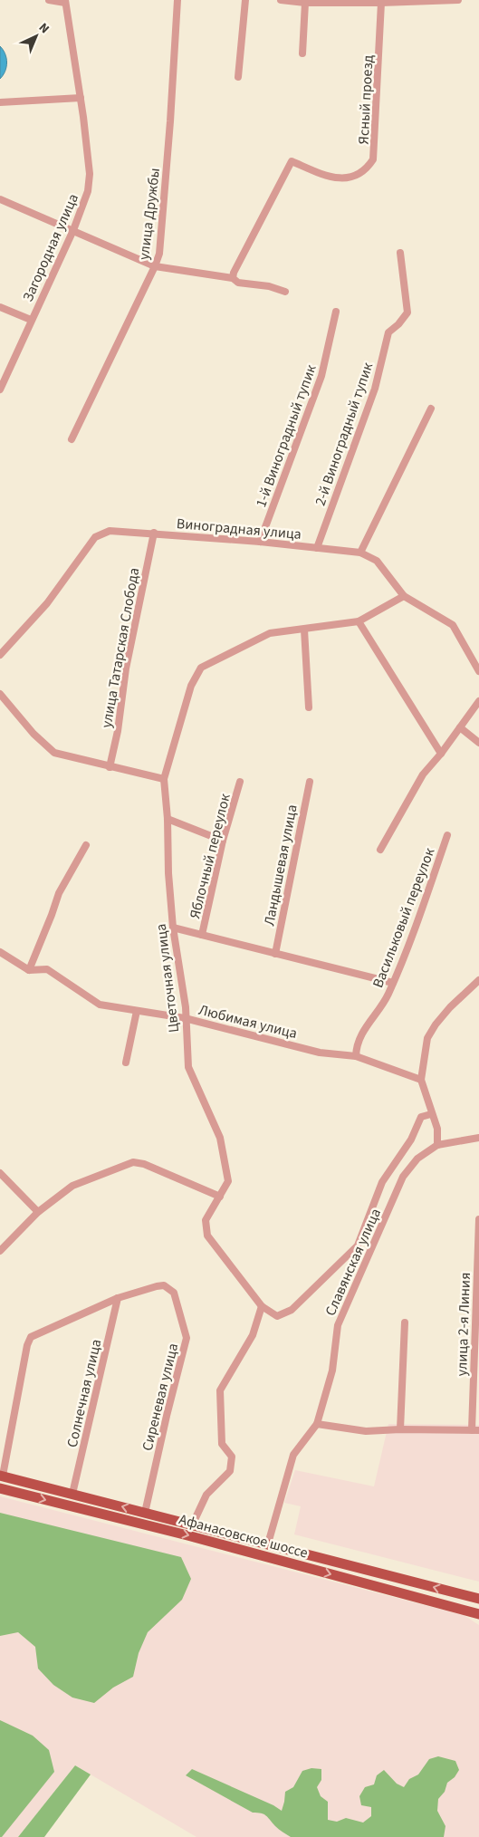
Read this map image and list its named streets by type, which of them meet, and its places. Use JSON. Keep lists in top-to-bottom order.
{
  "streets": {
    "main road": ["Афанасовское шоссе"],
    "street": [
      "Ясный проезд",
      "улица Дружбы",
      "Загородная улица",
      "2-й Виноградный тупик",
      "1-й Виноградный тупик",
      "Виноградная улица",
      "улица Татарская Слобода",
      "Яблочный переулок",
      "Ландышевая улица",
      "Васильковый переулок",
      "Цветочная улица",
      "Любимая улица",
      "Славянская улица",
      "улица 2-я Линия",
      "Солнечная улица",
      "Сиреневая улица"
    ]
  },
  "crossings": [
    ["2-й Виноградный тупик", "Виноградная улица"],
    ["1-й Виноградный тупик", "Виноградная улица"],
    ["Виноградная улица", "улица Татарская Слобода"],
    ["Васильковый переулок", "Любимая улица"],
    ["Цветочная улица", "Любимая улица"],
    ["Славянская улица", "Афанасовское шоссе"],
    ["Солнечная улица", "Сиреневая улица"],
    ["Солнечная улица", "Афанасовское шоссе"],
    ["Сиреневая улица", "Афанасовское шоссе"]
  ],
  "north": "top right"
}
